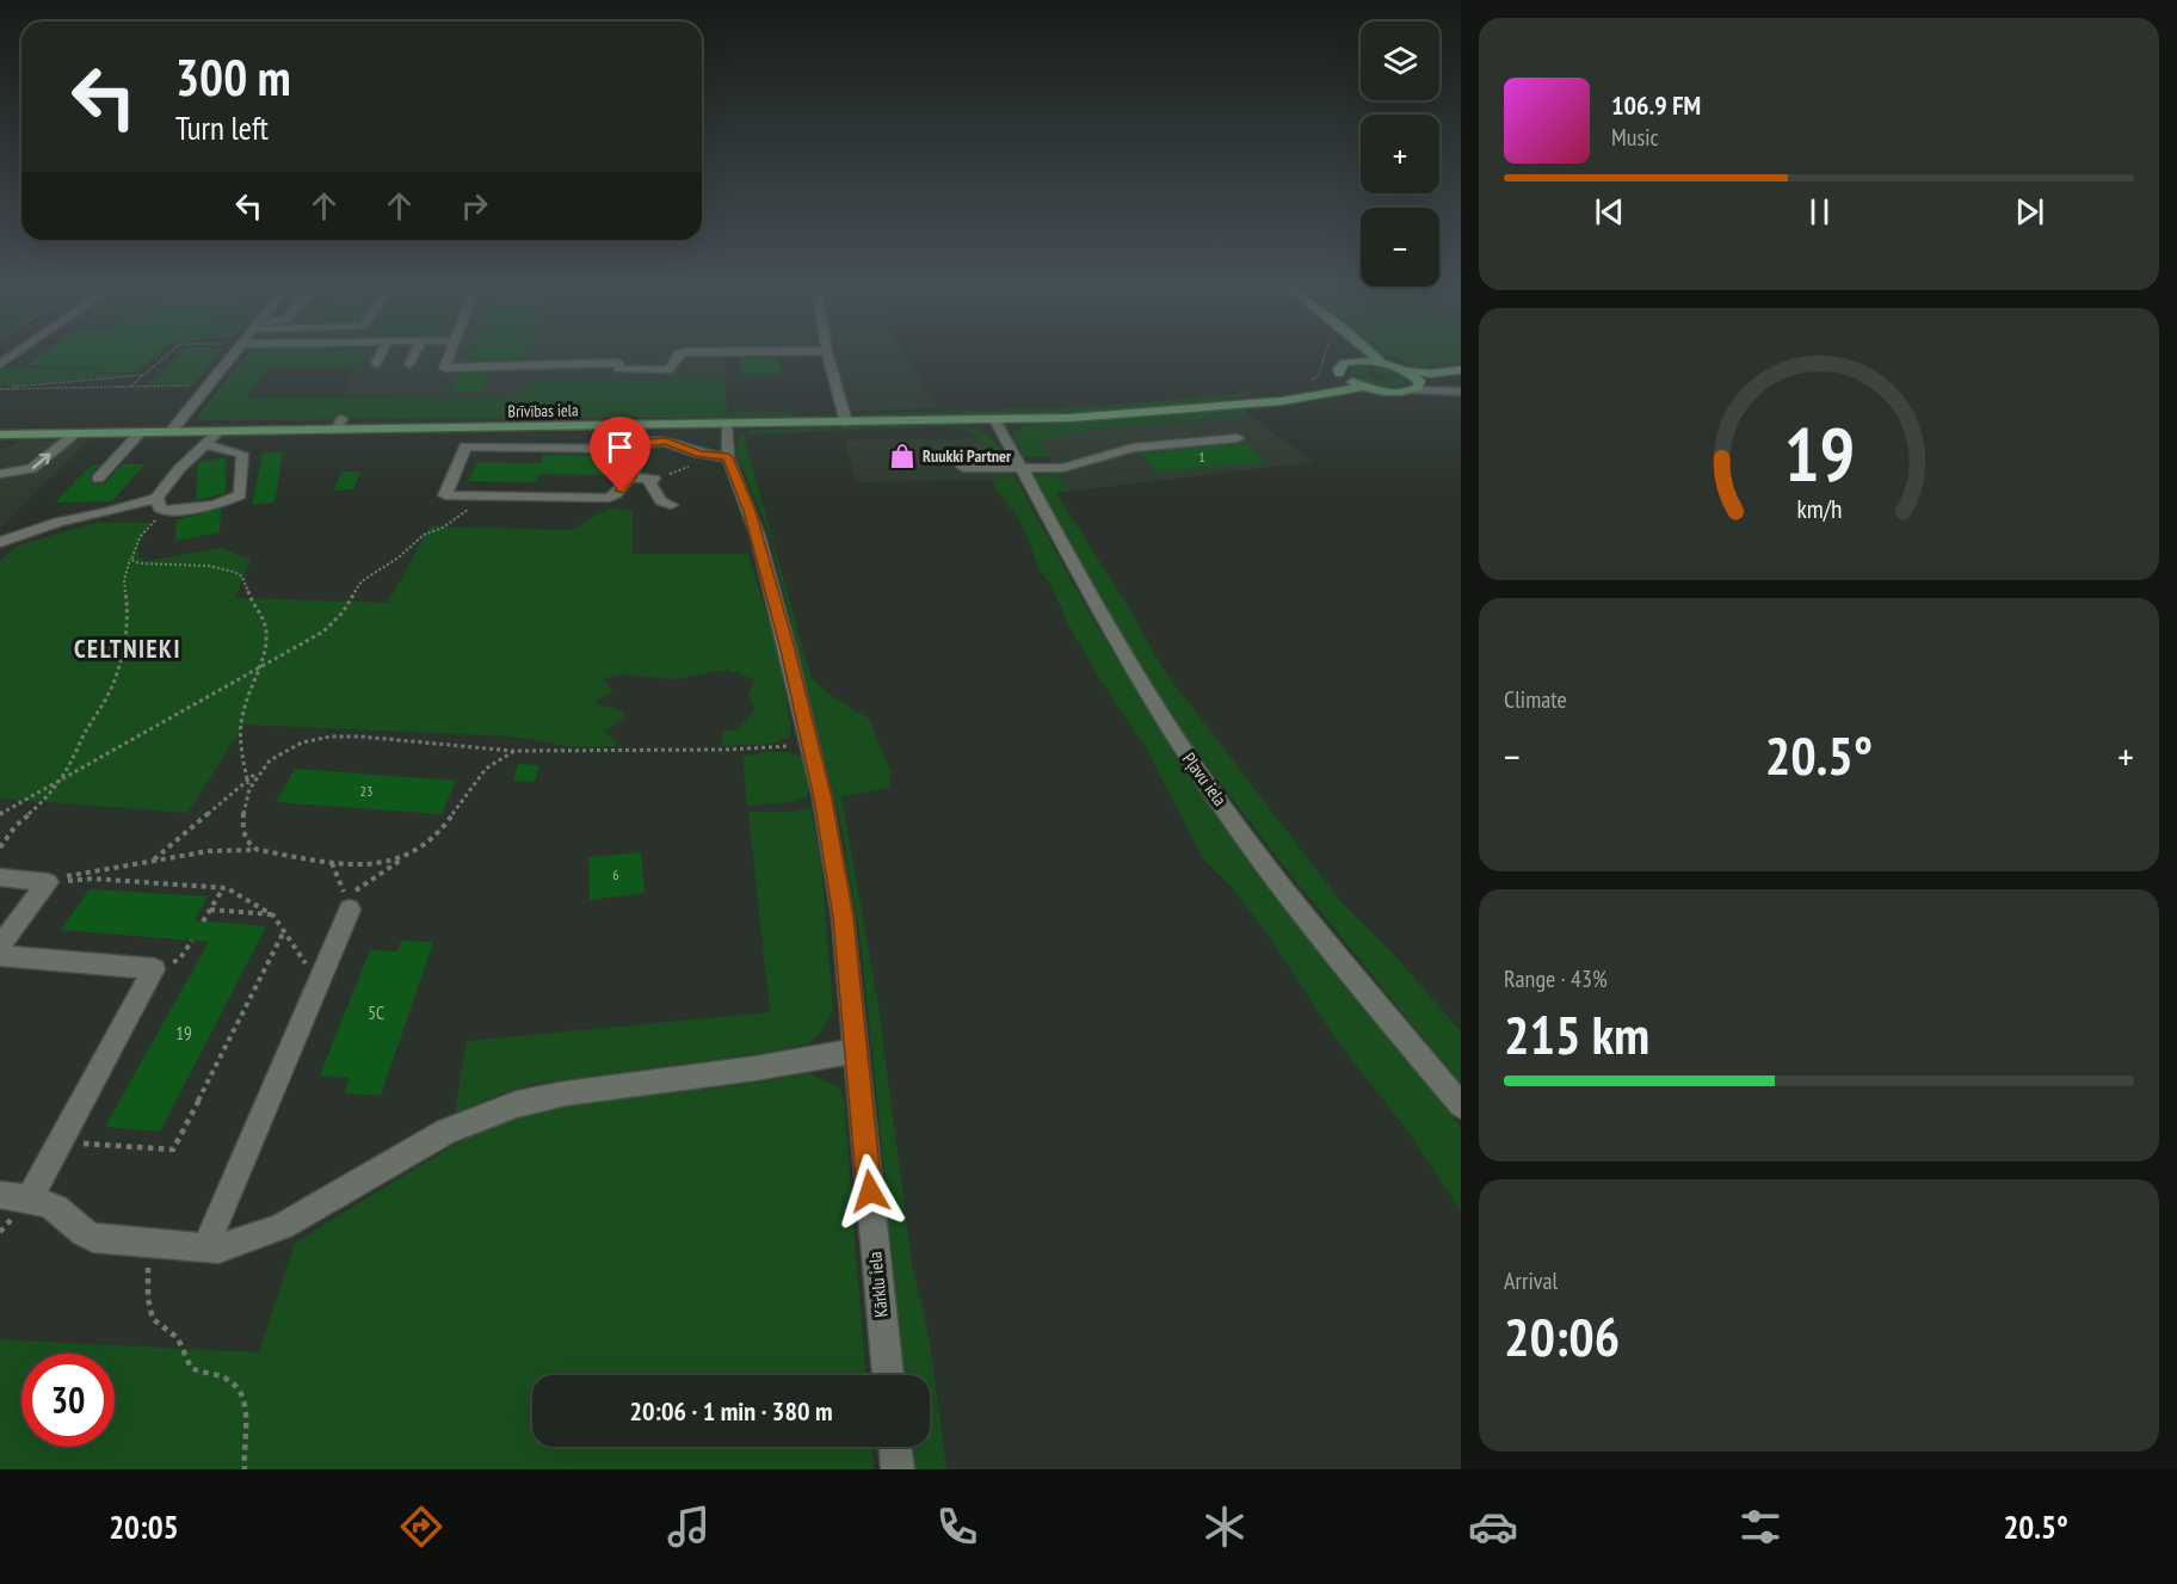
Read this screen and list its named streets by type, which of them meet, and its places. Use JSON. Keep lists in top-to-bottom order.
{
  "streets": {
    "main road": ["Brīvības iela"],
    "street": ["Pļavu iela", "Kārklu iela"]
  },
  "crossings": [
    ["Brīvības iela", "Pļavu iela"],
    ["Brīvības iela", "Kārklu iela"]
  ],
  "districts": ["CELTNIEKI"],
  "places": {
    "shop": ["Ruukki Partner"]
  },
  "house_numbers": [
    "1",
    "23",
    "6",
    "5C",
    "19"
  ],
  "page": {
    "map_buttons": ["+", "−"],
    "turn": ["300 m", "Turn left"],
    "song": ["106.9 FM", "Music"],
    "tile": [
      "Climate",
      ["Range · 43%", "215 km"],
      ["Arrival", "20:06"]
    ],
    "heat": ["−", "20.5°", "+"],
    "limit": "30",
    "trip": "20:06 · 1 min · 380 m",
    "tabs": ["20:05", "20.5°"],
    "gauge": ["19", "km/h"]
  }
}
